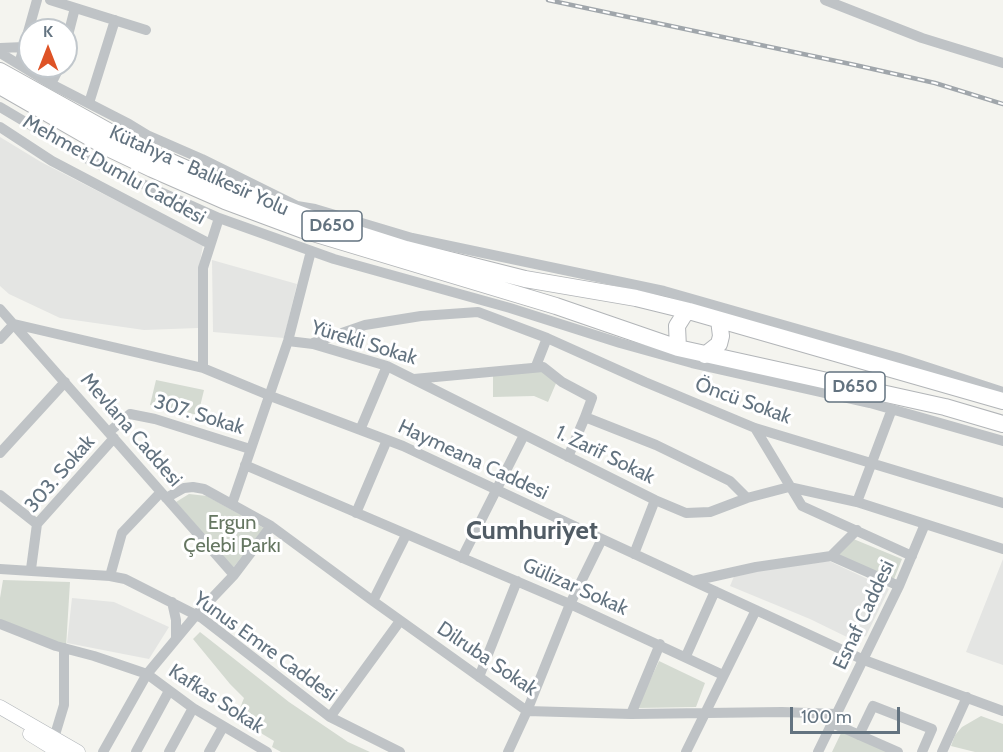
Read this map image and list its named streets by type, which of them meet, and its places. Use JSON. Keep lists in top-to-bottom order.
{
  "streets": {
    "highway": ["Kütahya - Balıkesir Yolu", "D650"],
    "street": [
      "Mehmet Dumlu Caddesi",
      "Yürekli Sokak",
      "Öncü Sokak",
      "307. Sokak",
      "Mevlana Caddesi",
      "1. Zarif Sokak",
      "Haymeana Caddesi",
      "303. Sokak",
      "Gülizar Sokak",
      "Esnaf Caddesi",
      "Yunus Emre Caddesi",
      "Dilruba Sokak",
      "Kafkas Sokak"
    ]
  },
  "crossings": [
    ["Yürekli Sokak", "Öncü Sokak"],
    ["Yürekli Sokak", "1. Zarif Sokak"],
    ["307. Sokak", "Mevlana Caddesi"],
    ["307. Sokak", "303. Sokak"],
    ["Mevlana Caddesi", "Haymeana Caddesi"],
    ["Mevlana Caddesi", "303. Sokak"],
    ["Mevlana Caddesi", "Dilruba Sokak"],
    ["Haymeana Caddesi", "Esnaf Caddesi"],
    ["303. Sokak", "Yunus Emre Caddesi"],
    ["Esnaf Caddesi", "Dilruba Sokak"]
  ],
  "districts": ["Cumhuriyet"],
  "parks": ["Ergun Çelebi Parkı"],
  "scale_bar": "100 m",
  "north": "top"
}
